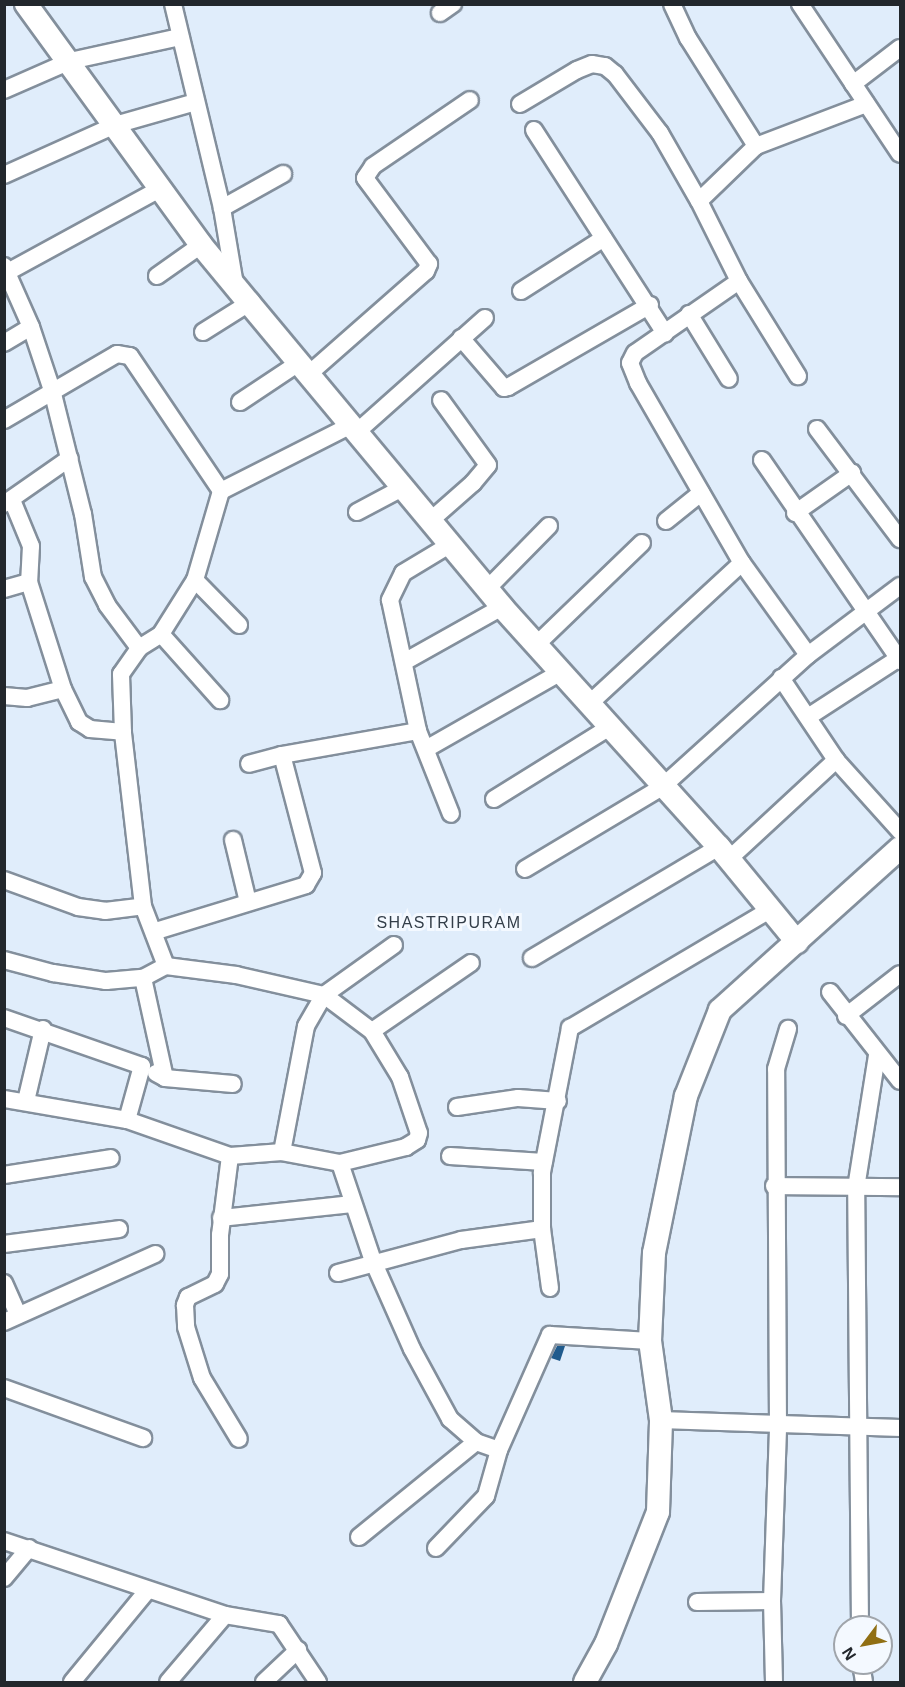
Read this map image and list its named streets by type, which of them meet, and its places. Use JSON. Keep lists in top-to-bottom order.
{
  "districts": ["SHASTRIPURAM"],
  "north": "bottom left"
}
